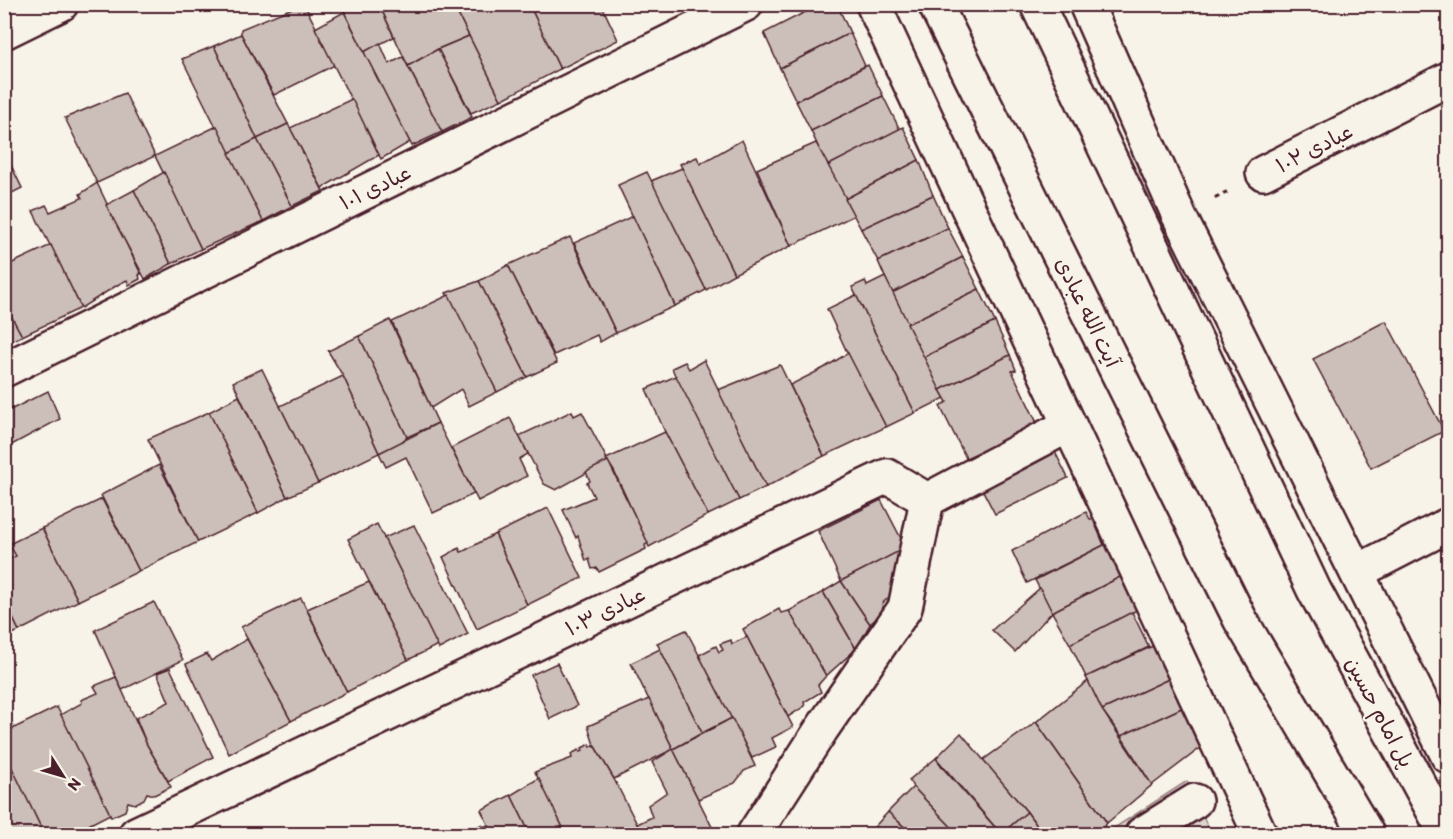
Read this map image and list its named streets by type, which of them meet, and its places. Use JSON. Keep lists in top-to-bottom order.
{
  "streets": {
    "main road": [
      "عبادی ۱۰۲",
      "عبادی ۱۰۱",
      "آیت الله عبادی",
      "عبادی ۱۰۳",
      "پل امام حسین"
    ]
  },
  "north": "bottom right"
}
